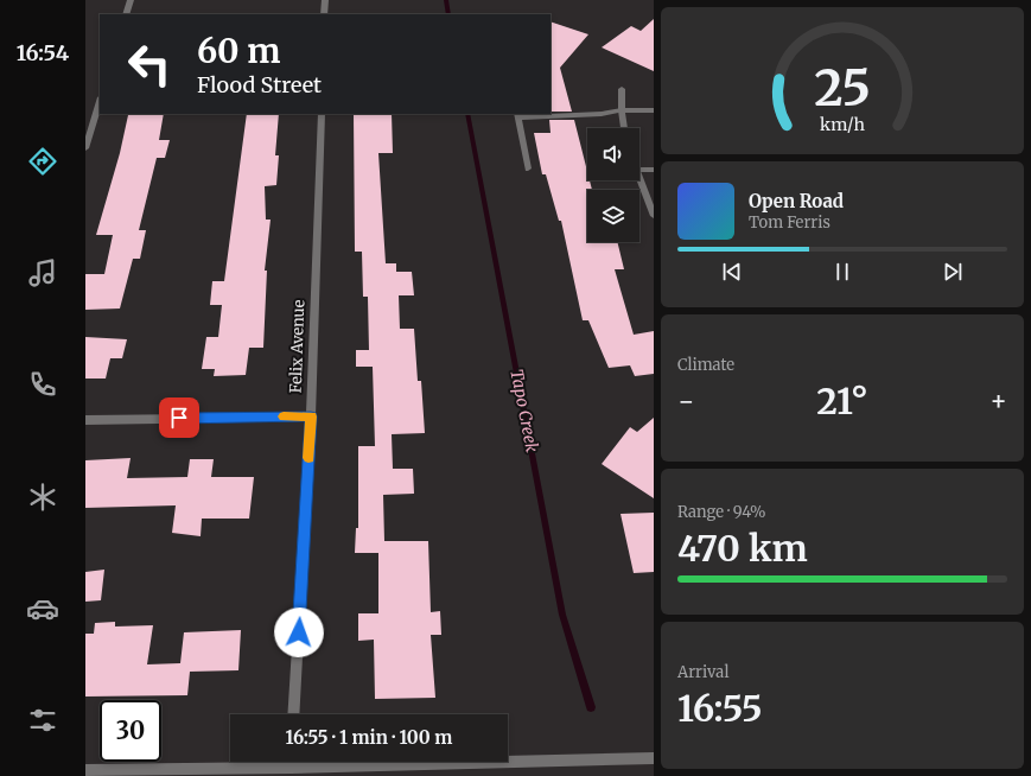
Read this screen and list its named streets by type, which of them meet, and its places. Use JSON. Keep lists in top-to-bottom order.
{
  "streets": {
    "street": ["Felix Avenue"]
  },
  "water": ["Tapo Creek"],
  "page": {
    "tabs": "16:54",
    "turn": ["60 m", "Flood Street"],
    "song": ["Open Road", "Tom Ferris"],
    "tile": [
      "Climate",
      ["Range · 94%", "470 km"],
      ["Arrival", "16:55"]
    ],
    "heat": ["−", "21°", "+"],
    "limit": "30",
    "trip": "16:55 · 1 min · 100 m",
    "gauge": ["25", "km/h"]
  }
}
